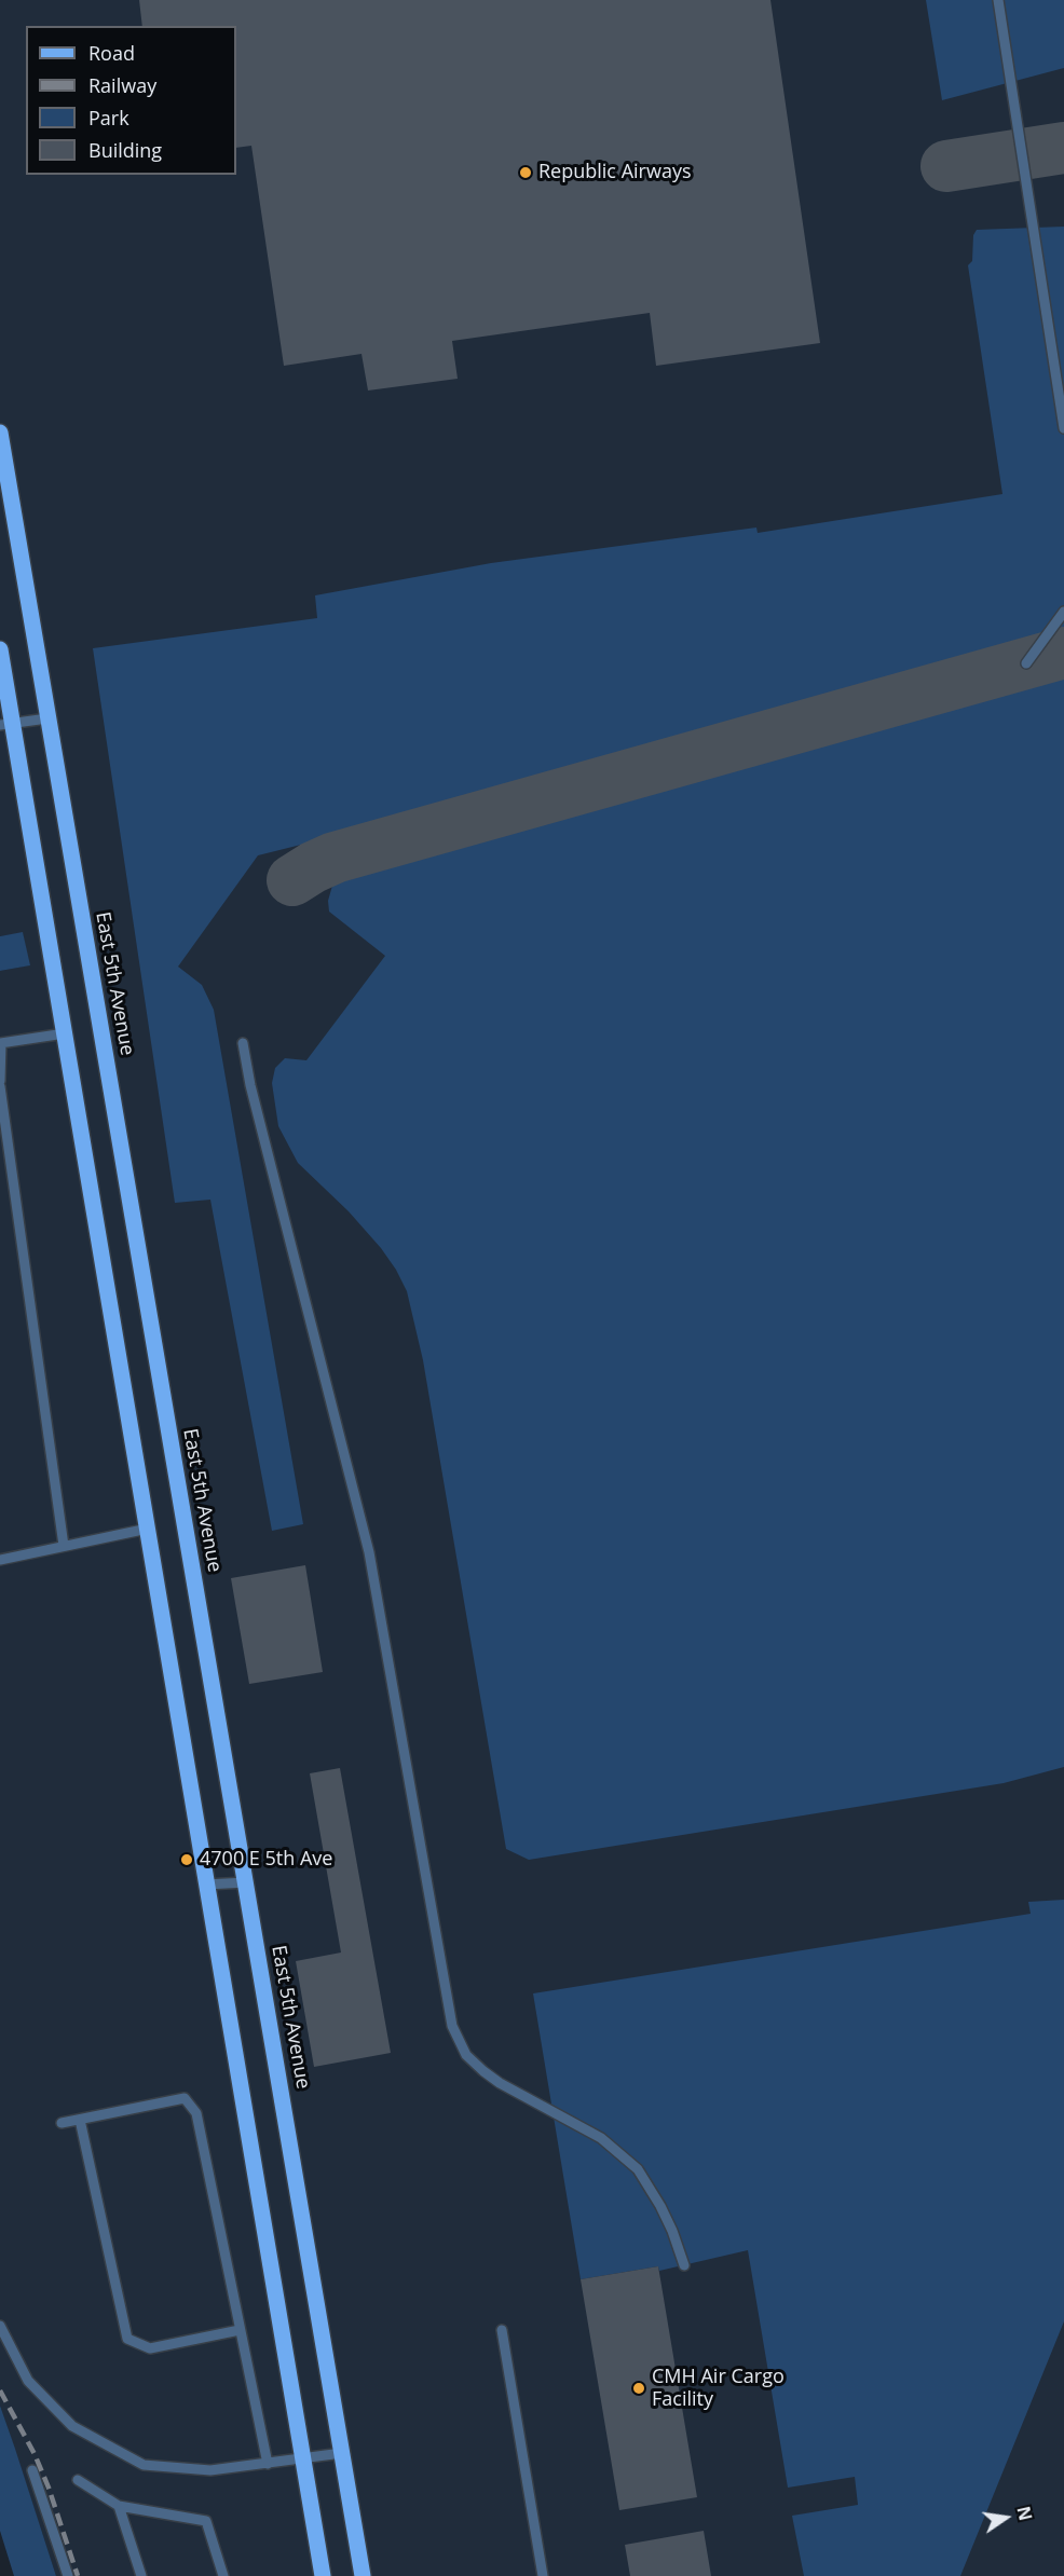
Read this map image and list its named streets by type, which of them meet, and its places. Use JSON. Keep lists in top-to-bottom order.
{
  "streets": {
    "main road": ["East 5th Avenue"]
  },
  "places": ["Republic Airways", "4700 E 5th Ave", "CMH Air Cargo Facility"],
  "legend": [
    "Road",
    "Railway",
    "Park",
    "Building"
  ],
  "north": "right"
}
